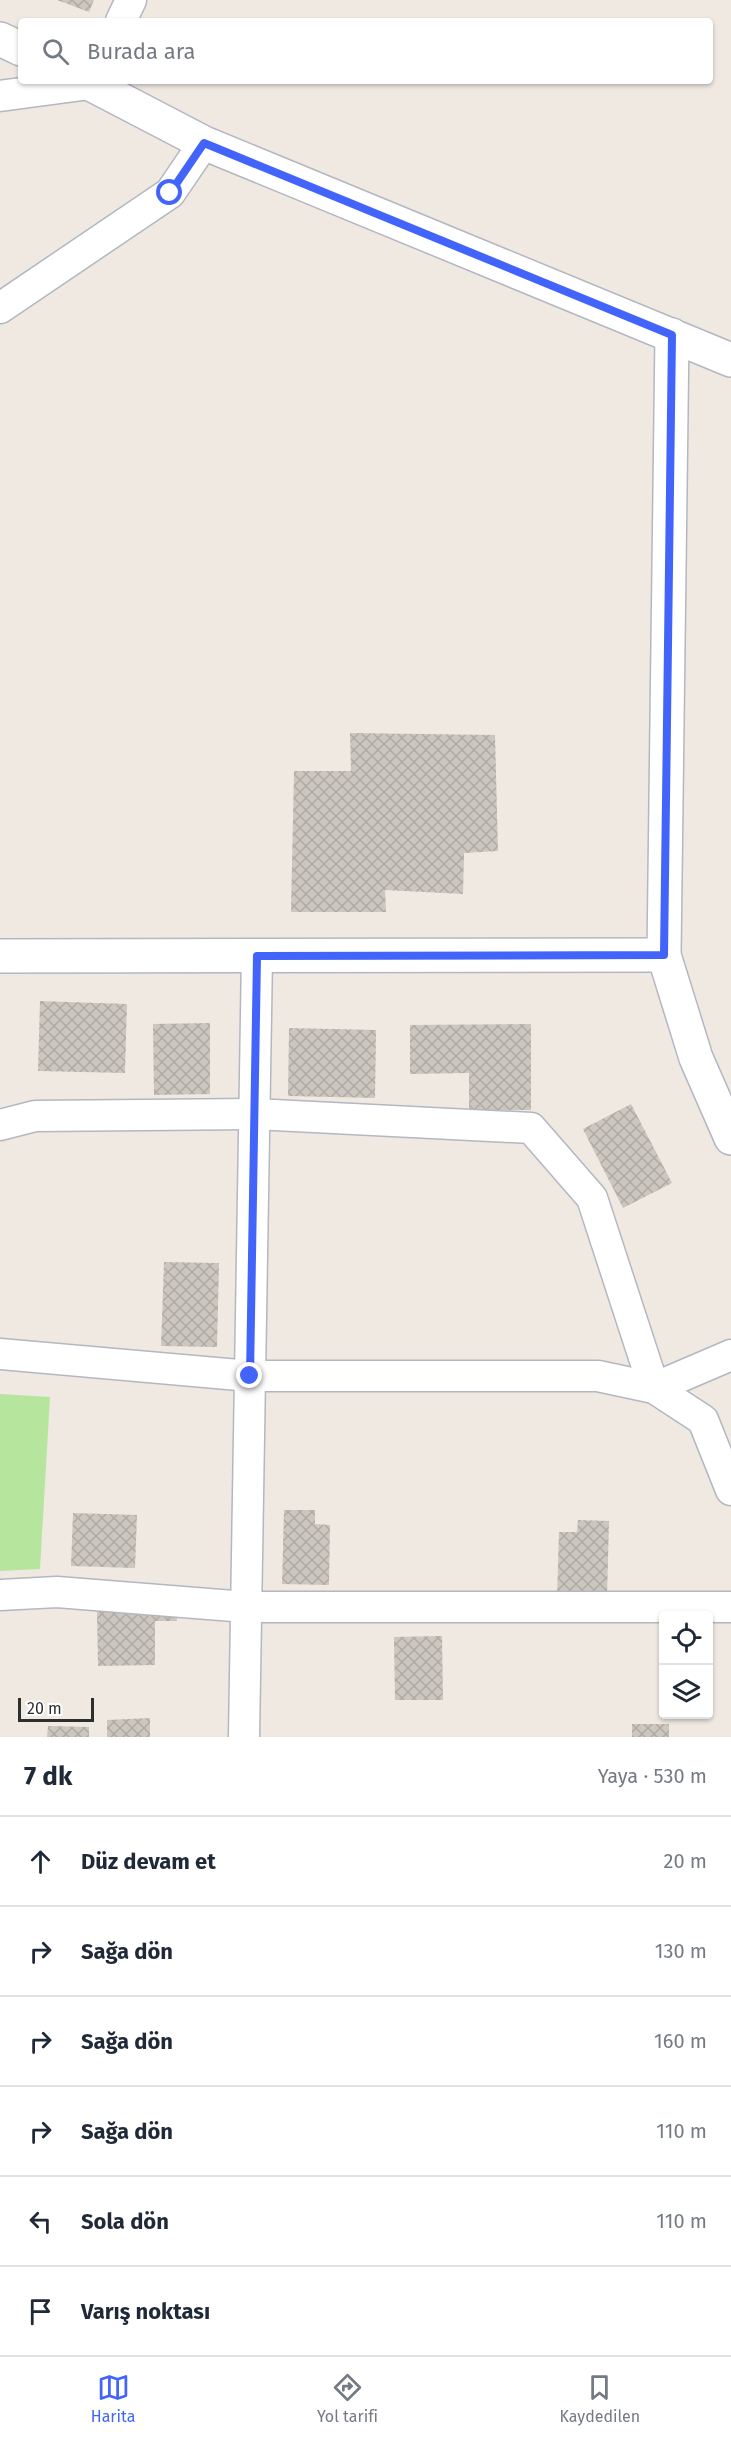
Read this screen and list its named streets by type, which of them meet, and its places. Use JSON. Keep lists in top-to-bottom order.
{
  "scale_bar": "20 m",
  "page": {
    "search": "Burada ara",
    "scale": "20 m",
    "heading": ["7 dk", "Yaya · 530 m"],
    "list": [
      ["Düz devam et", "20 m"],
      ["Sağa dön", "130 m"],
      ["Sağa dön", "160 m"],
      ["Sağa dön", "110 m"],
      ["Sola dön", "110 m"],
      "Varış noktası"
    ],
    "nav": ["Harita", "Yol tarifi", "Kaydedilen"]
  }
}
